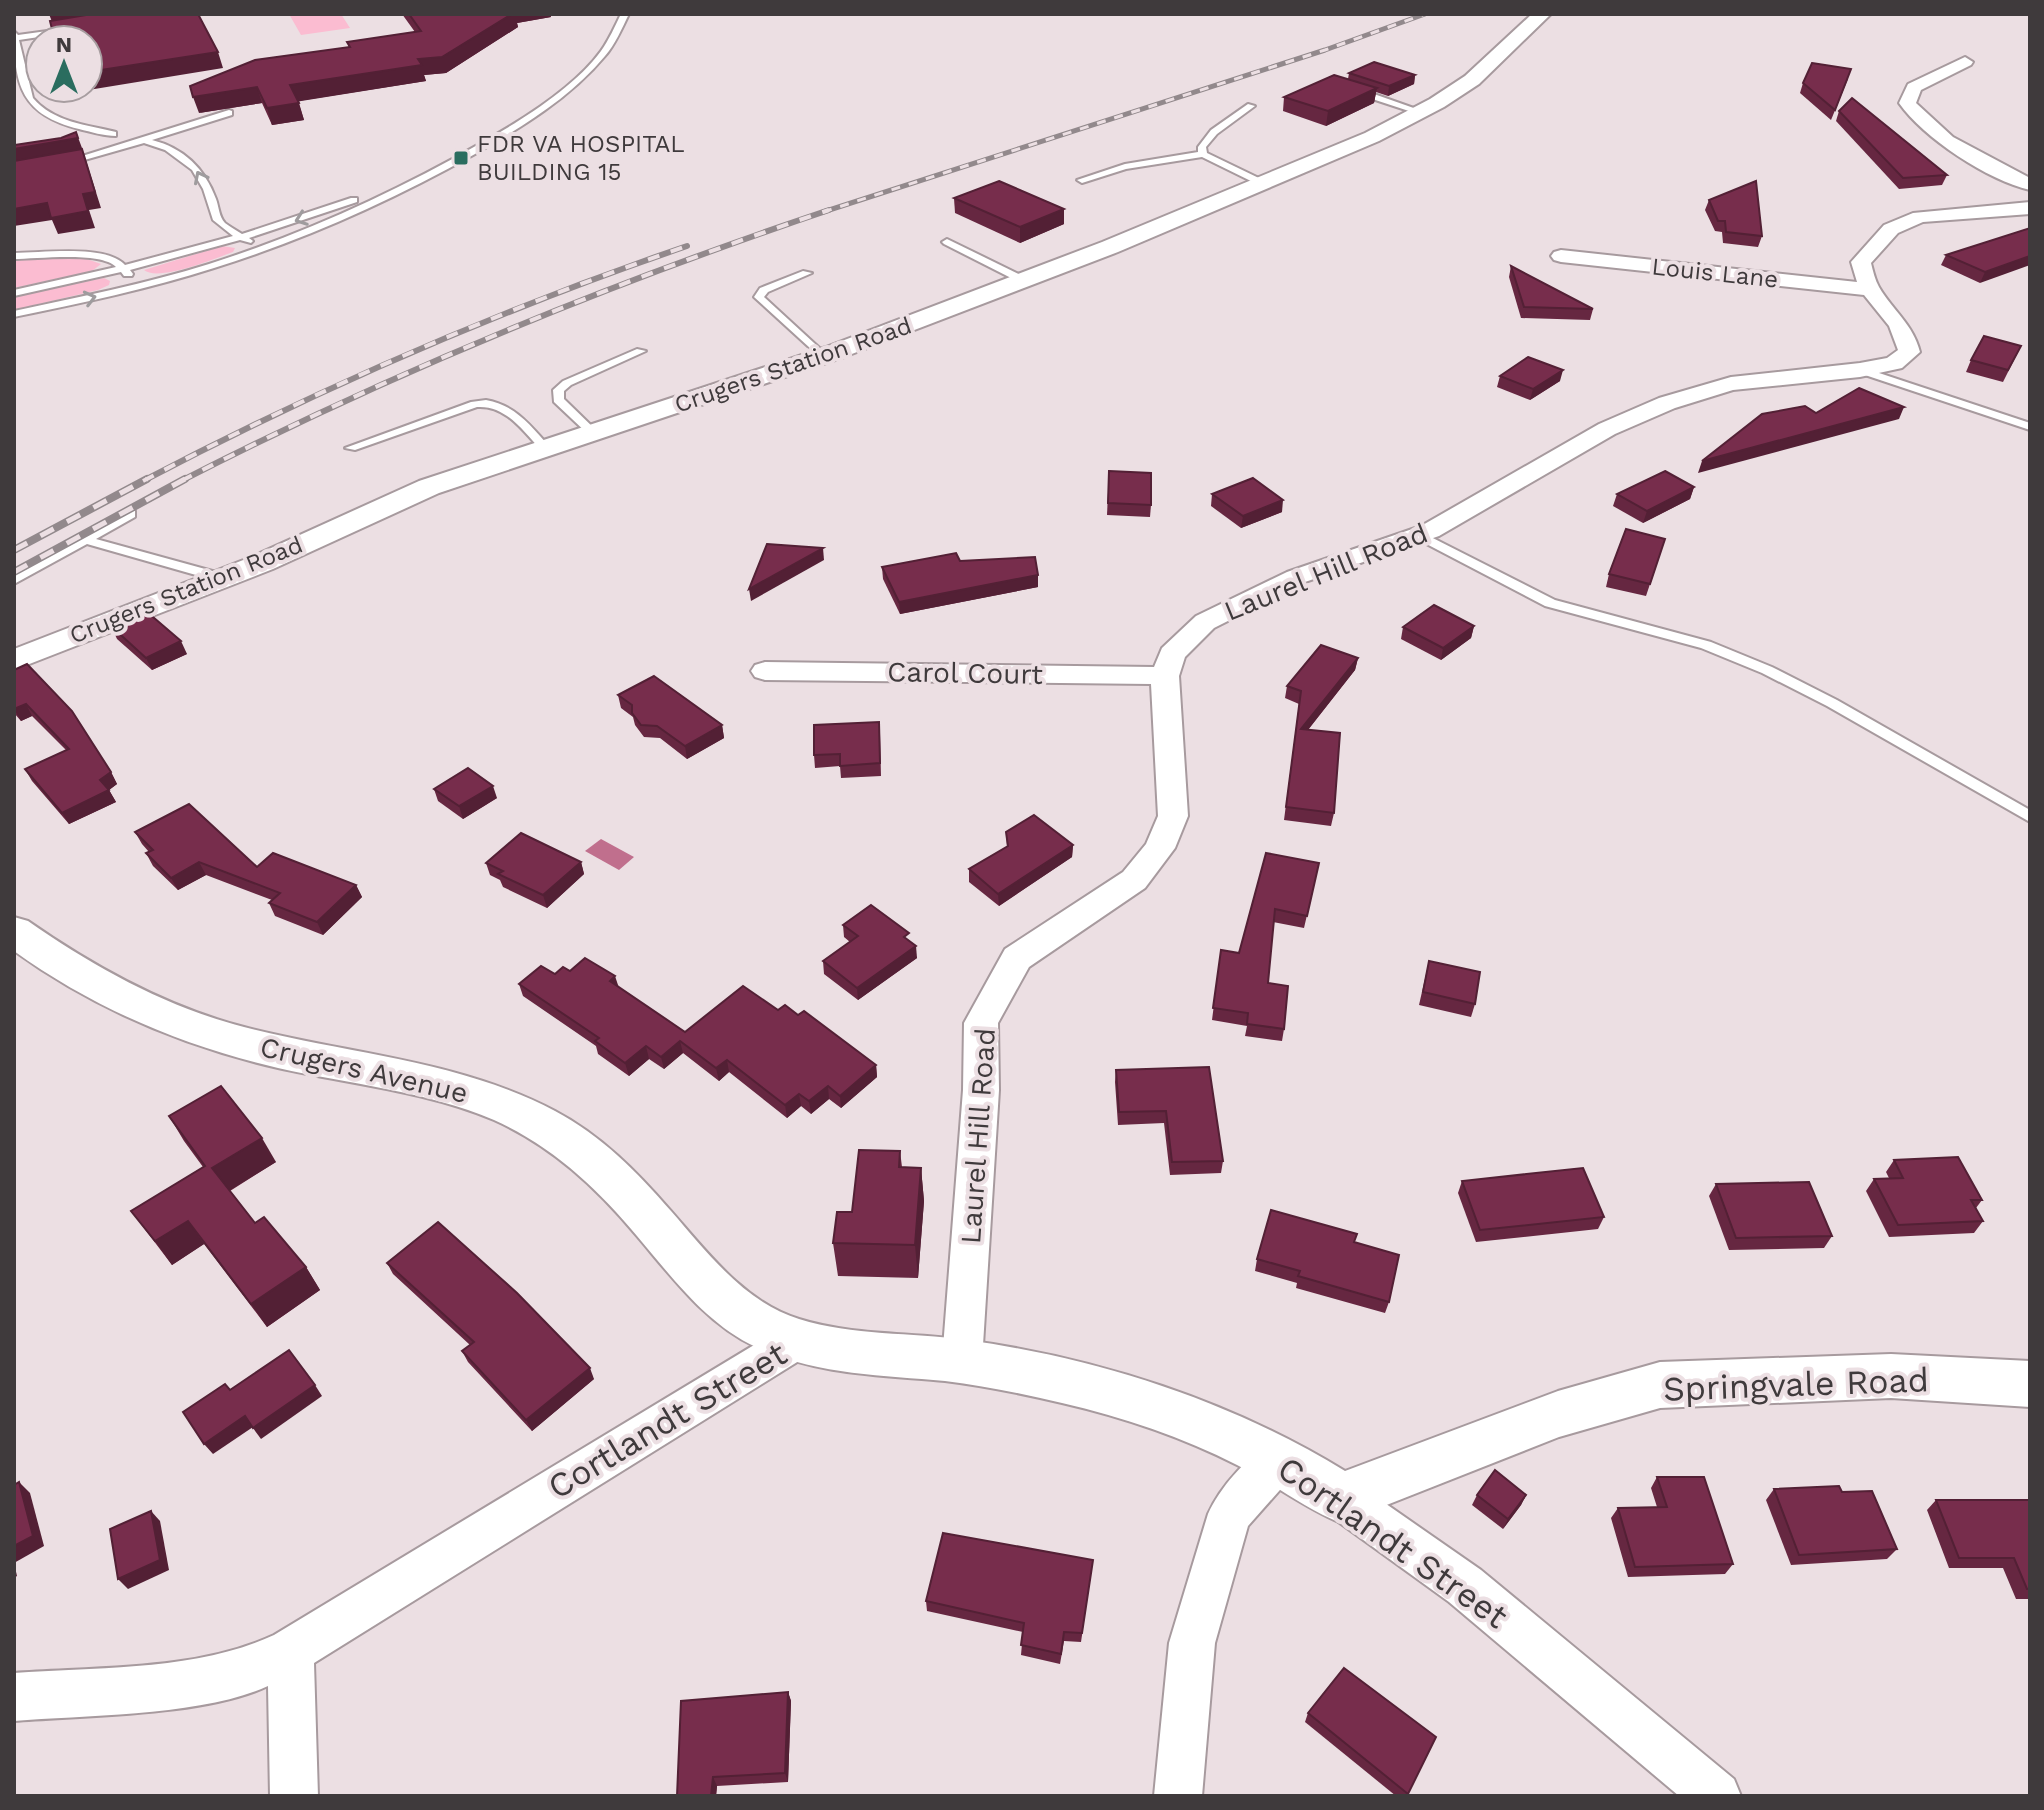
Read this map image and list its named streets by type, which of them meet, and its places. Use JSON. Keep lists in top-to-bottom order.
{
  "streets": {
    "street": [
      "Louis Lane",
      "Crugers Station Road",
      "Laurel Hill Road",
      "Carol Court",
      "Crugers Avenue",
      "Springvale Road",
      "Cortlandt Street"
    ]
  },
  "crossings": [
    ["Louis Lane", "Laurel Hill Road"],
    ["Laurel Hill Road", "Carol Court"],
    ["Laurel Hill Road", "Cortlandt Street"],
    ["Crugers Avenue", "Cortlandt Street"],
    ["Springvale Road", "Cortlandt Street"]
  ],
  "places": {
    "transit": ["FDR VA HOSPITAL BUILDING 15"]
  },
  "north": "top"
}
